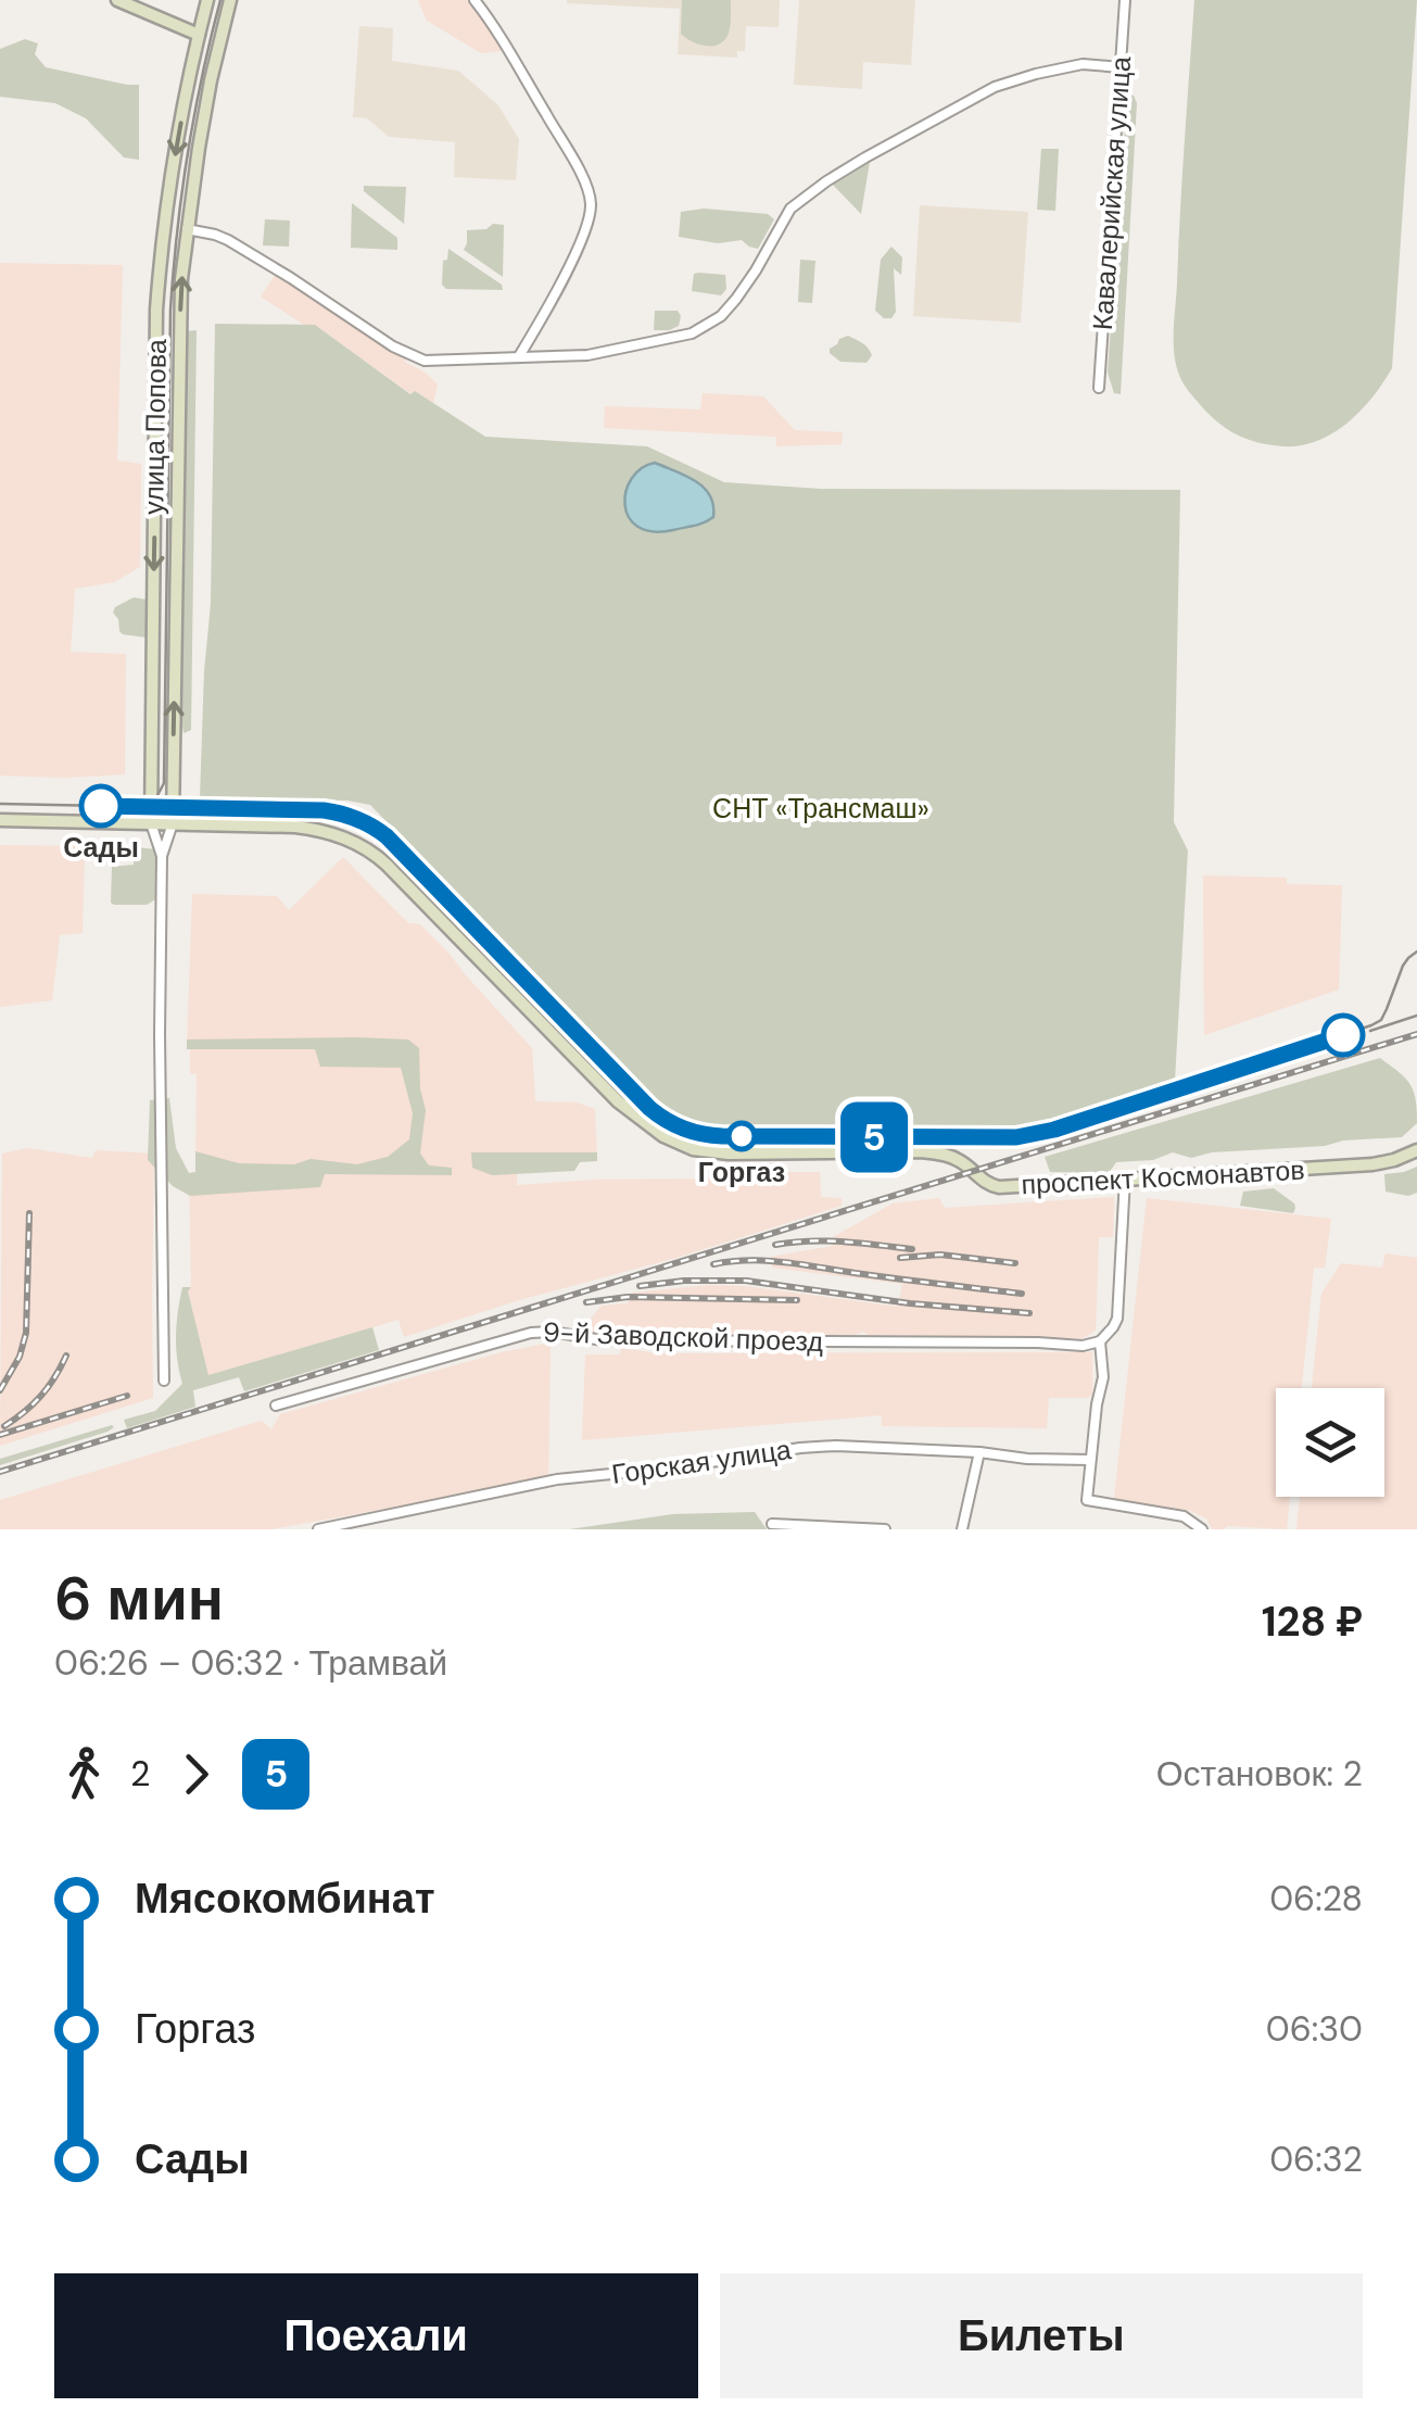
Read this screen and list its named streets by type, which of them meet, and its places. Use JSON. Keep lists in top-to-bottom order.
{
  "streets": {
    "main road": ["улица Попова", "проспект Космонавтов"],
    "street": ["Кавалерийская улица", "9-й Заводской проезд", "Горская улица"]
  },
  "crossings": [
    ["улица Попова", "проспект Космонавтов"]
  ],
  "parks": ["СНТ «Трансмаш»"],
  "places": ["Сады", "Горгаз"],
  "lines": ["tram line 5"],
  "page": {
    "on_map": "5",
    "heading": ["6 мин", "06:26 – 06:32 · Трамвай", "128 ₽"],
    "legs": ["2", "5", "Остановок: 2"],
    "list": [
      {
        "name": "Мясокомбинат",
        "value": "06:28"
      },
      {
        "name": "Горгаз",
        "value": "06:30"
      },
      {
        "name": "Сады",
        "value": "06:32"
      }
    ],
    "buttons": ["Поехали", "Билеты"]
  }
}
